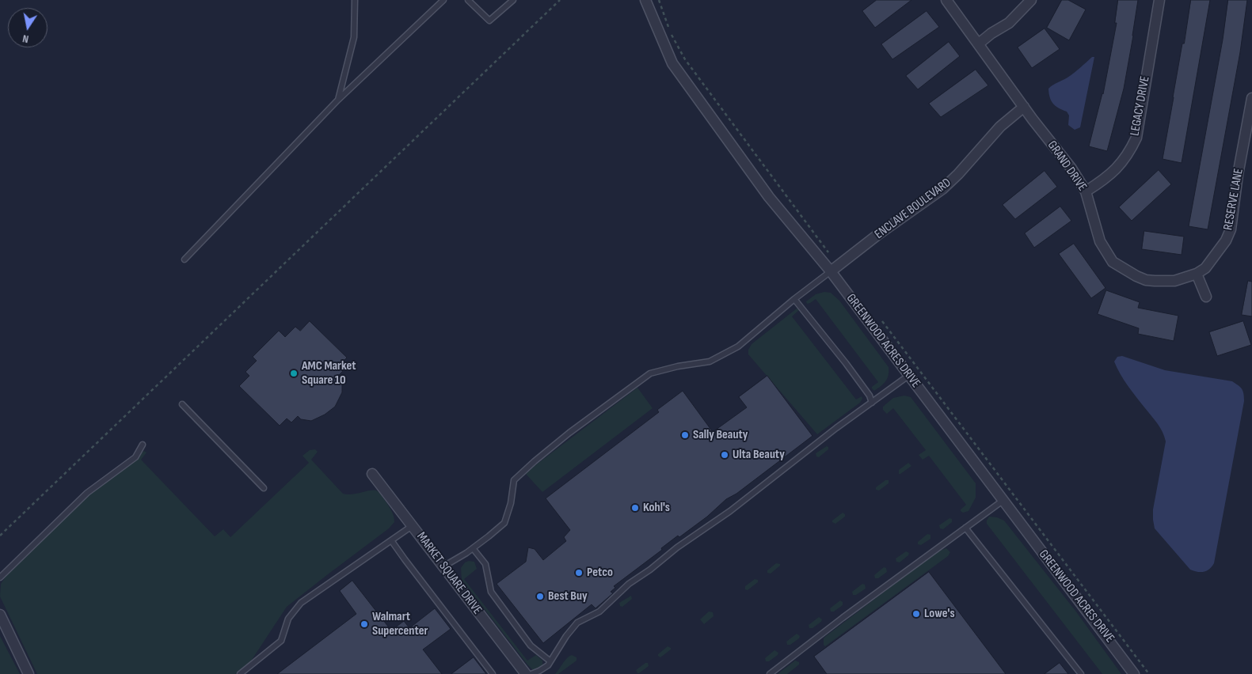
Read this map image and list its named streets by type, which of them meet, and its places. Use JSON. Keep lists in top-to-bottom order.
{
  "streets": {
    "street": [
      "LEGACY DRIVE",
      "GRAND DRIVE",
      "RESERVE LANE",
      "ENCLAVE BOULEVARD",
      "GREENWOOD ACRES DRIVE",
      "MARKET SQUARE DRIVE"
    ]
  },
  "crossings": [
    ["LEGACY DRIVE", "GRAND DRIVE"],
    ["GRAND DRIVE", "RESERVE LANE"],
    ["GRAND DRIVE", "ENCLAVE BOULEVARD"],
    ["ENCLAVE BOULEVARD", "GREENWOOD ACRES DRIVE"]
  ],
  "places": [
    "AMC Market Square 10",
    "Sally Beauty",
    "Ulta Beauty",
    "Kohl's",
    "Petco",
    "Best Buy",
    "Lowe's",
    "Walmart Supercenter"
  ],
  "north": "bottom"
}
